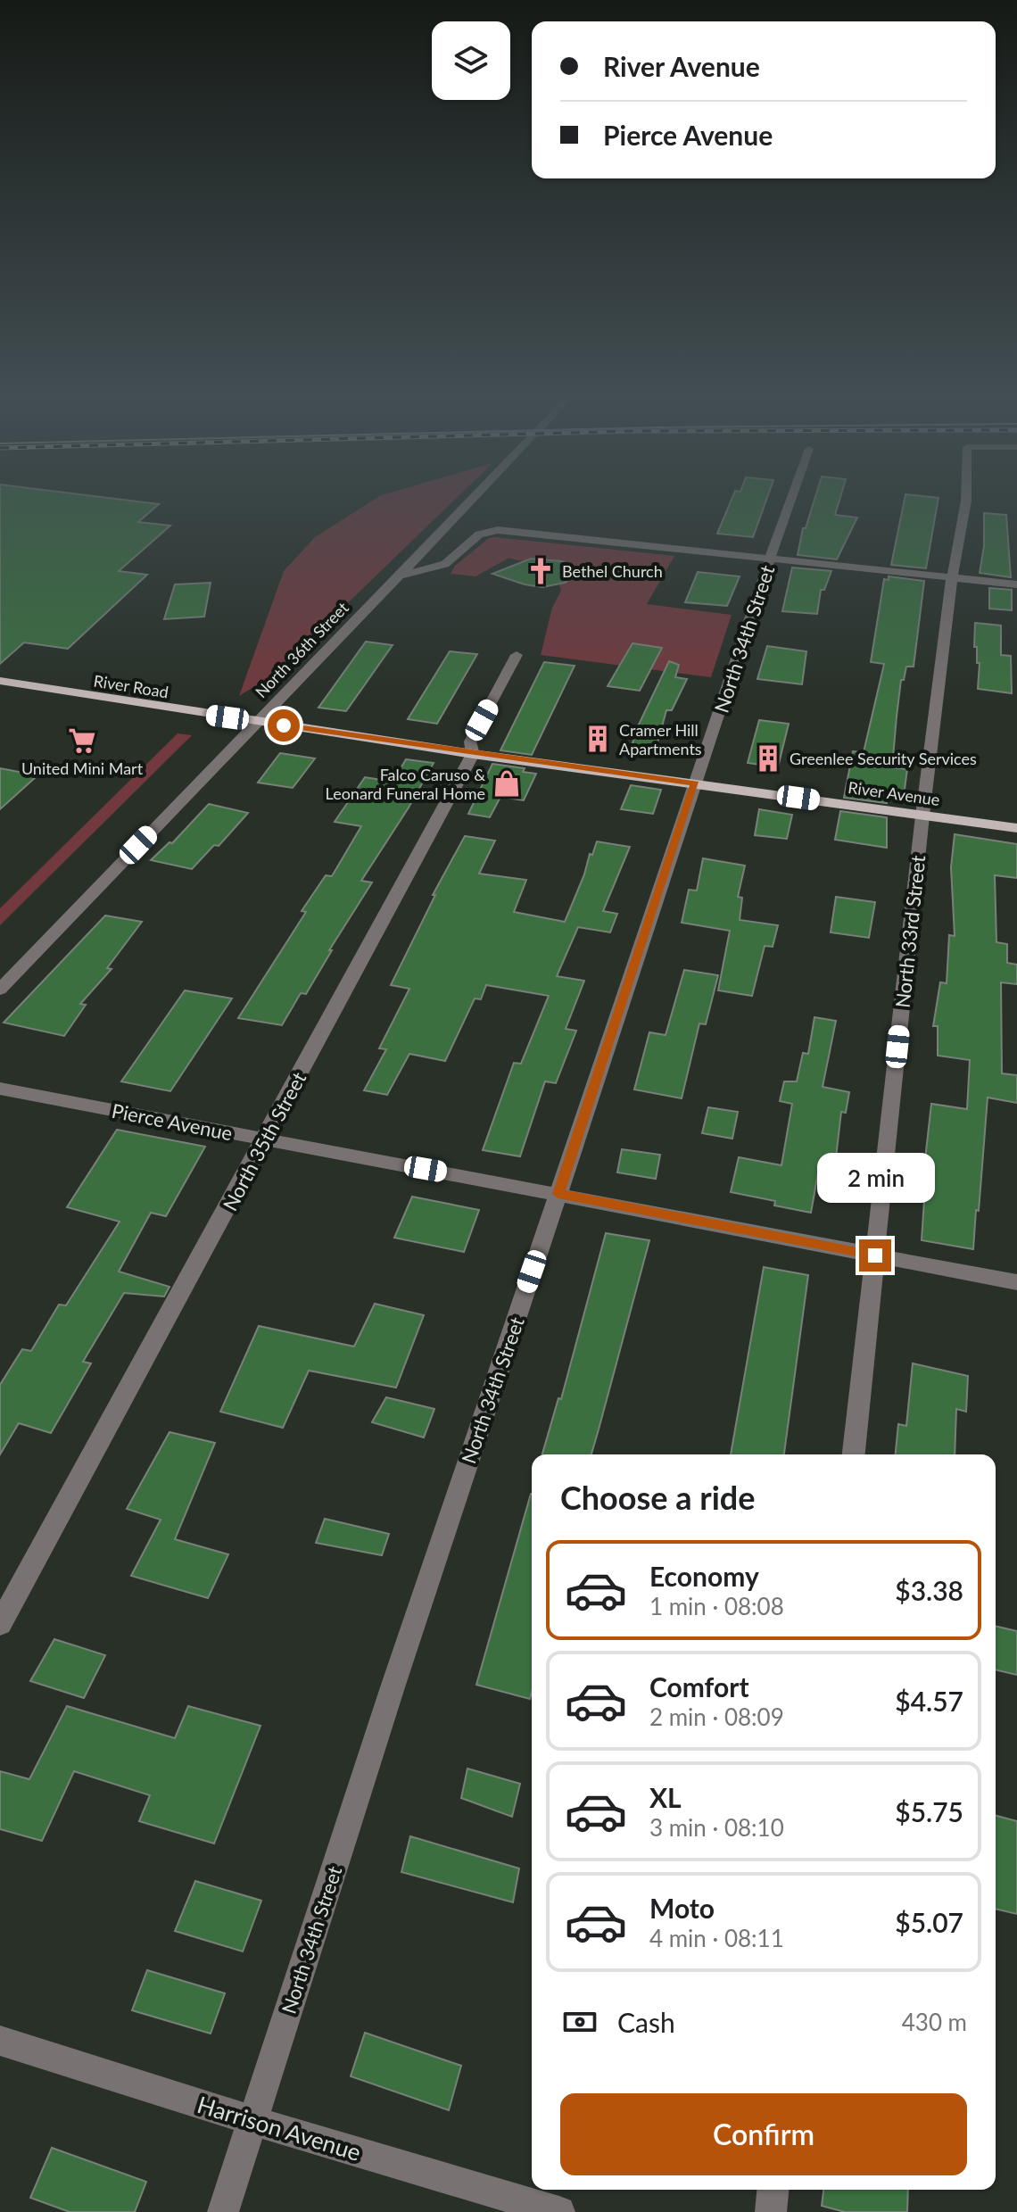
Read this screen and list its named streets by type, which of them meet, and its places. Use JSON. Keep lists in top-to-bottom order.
{
  "streets": {
    "main road": ["River Road", "River Avenue"],
    "street": [
      "North 34th Street",
      "North 36th Street",
      "North 33rd Street",
      "Pierce Avenue",
      "North 35th Street",
      "Harrison Avenue"
    ]
  },
  "crossings": [
    ["North 34th Street", "River Avenue"],
    ["North 34th Street", "Pierce Avenue"],
    ["North 34th Street", "Harrison Avenue"],
    ["North 36th Street", "River Road"],
    ["North 36th Street", "River Avenue"],
    ["River Road", "River Avenue"],
    ["River Avenue", "North 33rd Street"],
    ["River Avenue", "North 35th Street"],
    ["North 33rd Street", "Pierce Avenue"],
    ["Pierce Avenue", "North 35th Street"]
  ],
  "places": {
    "church": ["Bethel Church"],
    "building": ["Cramer Hill Apartments", "Greenlee Security Services"],
    "supermarket": ["United Mini Mart"],
    "shop": ["Falco Caruso & Leonard Funeral Home"]
  },
  "page": {
    "banner": ["River Avenue", "Pierce Avenue"],
    "bubble": "2 min",
    "heading": "Choose a ride",
    "list": [
      {
        "name": "Economy",
        "note": "1 min · 08:08",
        "value": "$3.38"
      },
      {
        "name": "Comfort",
        "note": "2 min · 08:09",
        "value": "$4.57"
      },
      {
        "name": "XL",
        "note": "3 min · 08:10",
        "value": "$5.75"
      },
      {
        "name": "Moto",
        "note": "4 min · 08:11",
        "value": "$5.07"
      }
    ],
    "pay": ["Cash", "430 m"],
    "buttons": "Confirm"
  }
}
